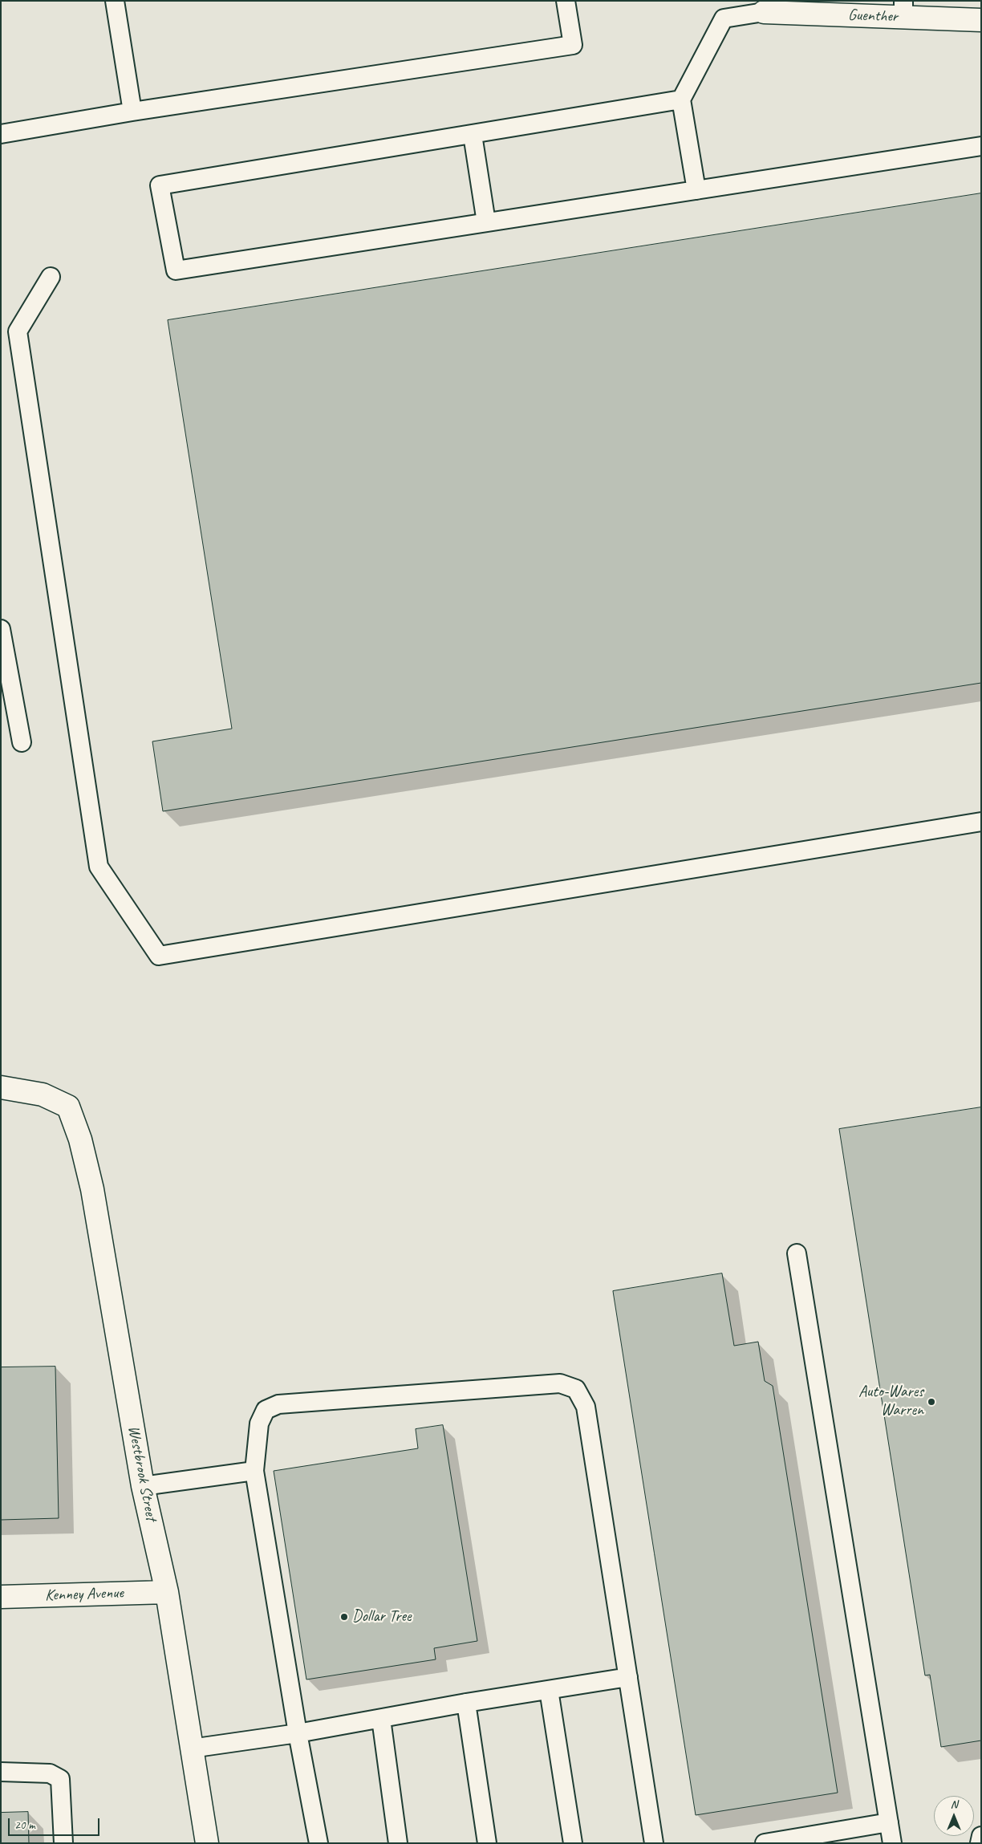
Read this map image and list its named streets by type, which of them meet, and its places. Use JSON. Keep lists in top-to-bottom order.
{
  "streets": {
    "street": ["Guenther", "Westbrook Street", "Kenney Avenue"]
  },
  "crossings": [
    ["Westbrook Street", "Kenney Avenue"]
  ],
  "places": ["Auto-Wares Warren", "Dollar Tree"],
  "scale_bar": "20 m",
  "north": "top"
}
